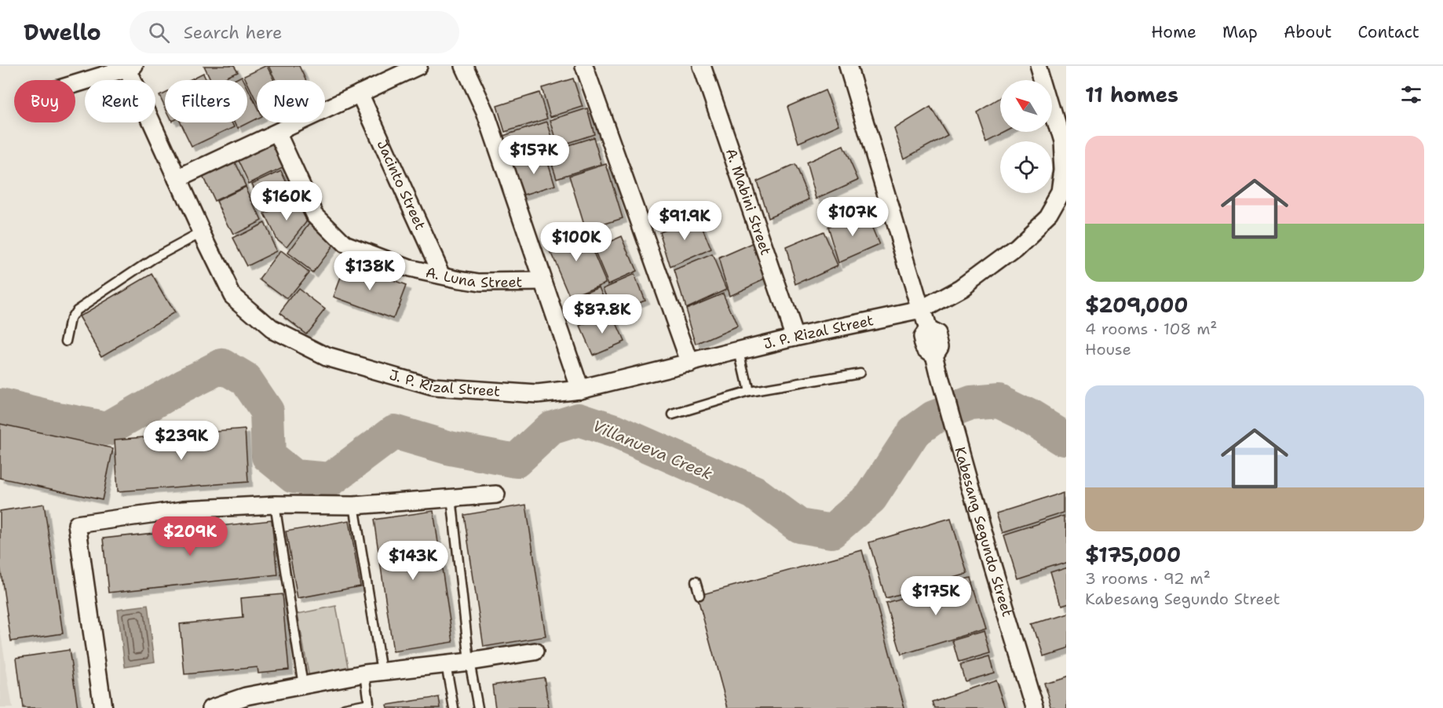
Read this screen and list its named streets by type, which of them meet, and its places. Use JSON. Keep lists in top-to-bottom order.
{
  "streets": {
    "street": [
      "Jacinto Street",
      "A. Mabini Street",
      "A. Luna Street",
      "J. P. Rizal Street",
      "Kabesang Segundo Street"
    ]
  },
  "crossings": [
    ["Jacinto Street", "A. Luna Street"],
    ["A. Mabini Street", "J. P. Rizal Street"],
    ["J. P. Rizal Street", "Kabesang Segundo Street"]
  ],
  "water": ["Villanueva Creek"],
  "north": "top left",
  "page": {
    "header": "Dwello",
    "search": "Search here",
    "nav": [
      "Home",
      "Map",
      "About",
      "Contact"
    ],
    "heading": "11 homes",
    "chip": [
      "Buy",
      "Rent",
      "Filters",
      "New"
    ],
    "list": [
      {
        "name": "$209,000",
        "note": "4 rooms · 108 m² · House"
      },
      {
        "name": "$175,000",
        "note": "3 rooms · 92 m² · Kabesang Segundo Street"
      }
    ],
    "price": [
      "$157K",
      "$160K",
      "$107K",
      "$91.9K",
      "$100K",
      "$138K",
      "$87.8K",
      "$239K",
      "$209K",
      "$143K",
      "$175K"
    ]
  }
}
